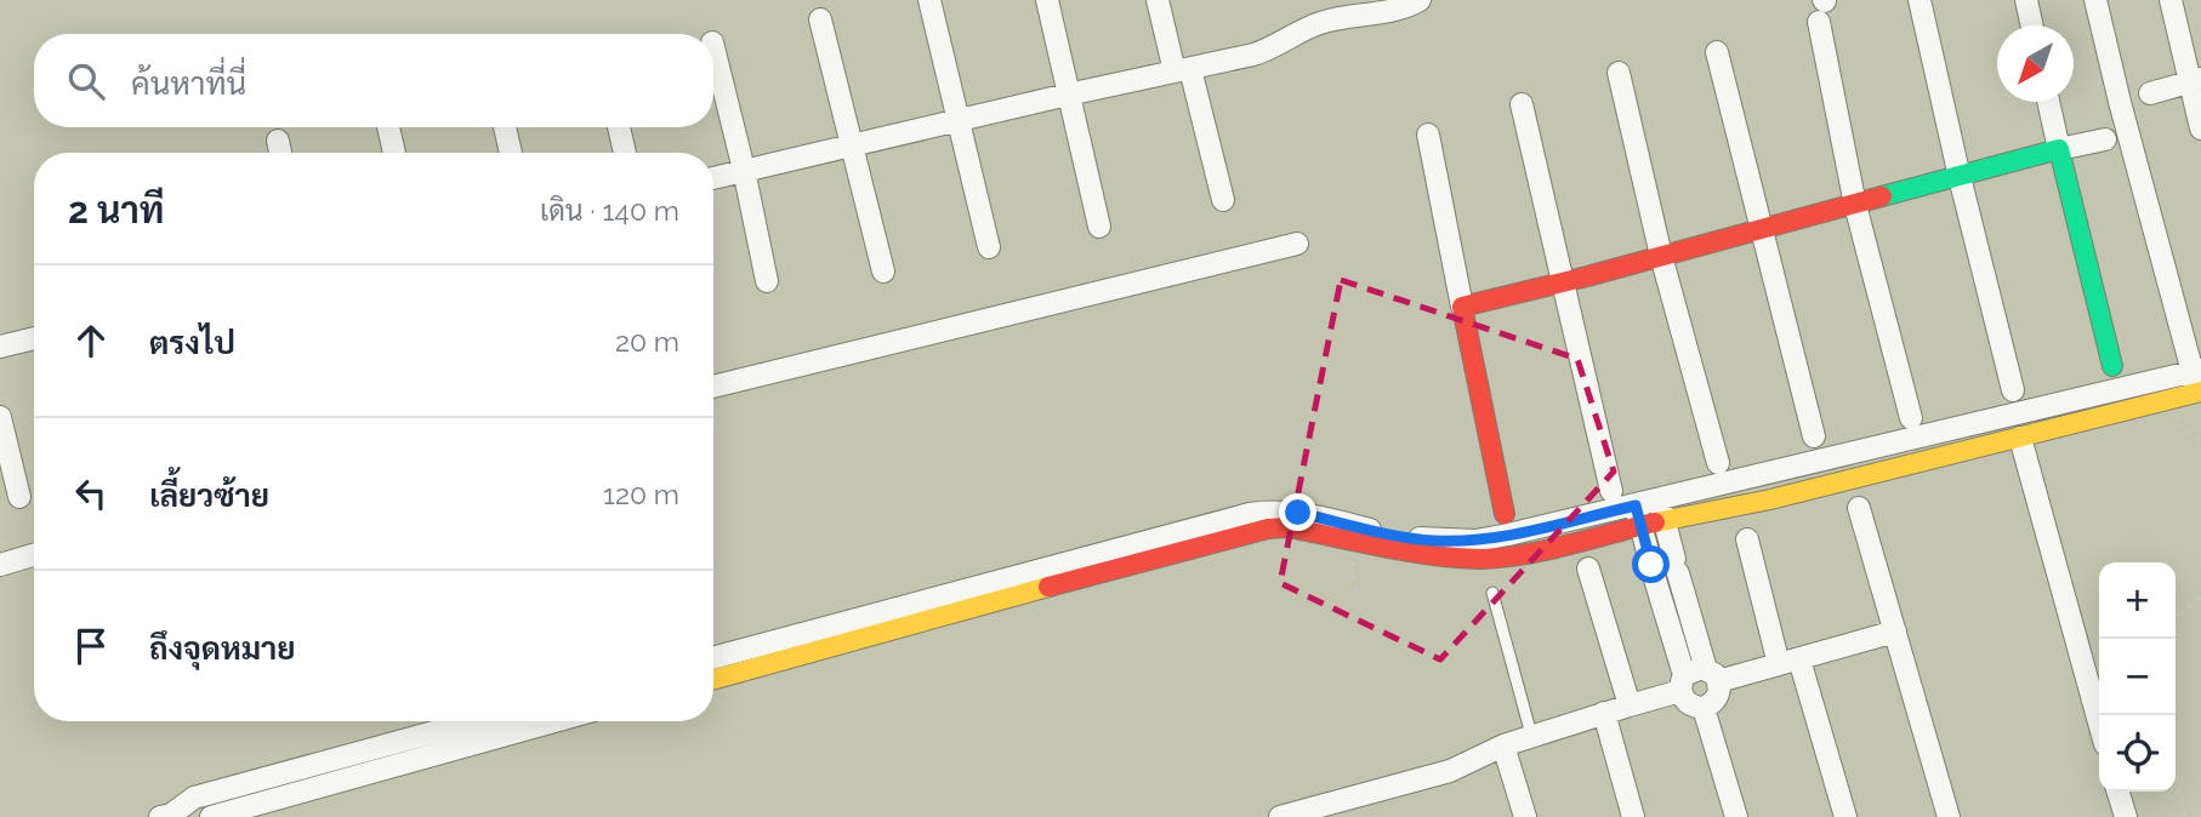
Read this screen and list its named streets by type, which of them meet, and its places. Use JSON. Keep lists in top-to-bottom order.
{
  "north": "bottom left",
  "page": {
    "search": "ค้นหาที่นี่",
    "heading": ["2 นาที", "เดิน · 140 m"],
    "list": [
      ["ตรงไป", "20 m"],
      ["เลี้ยวซ้าย", "120 m"],
      "ถึงจุดหมาย"
    ],
    "map_buttons": ["+", "−"]
  }
}
